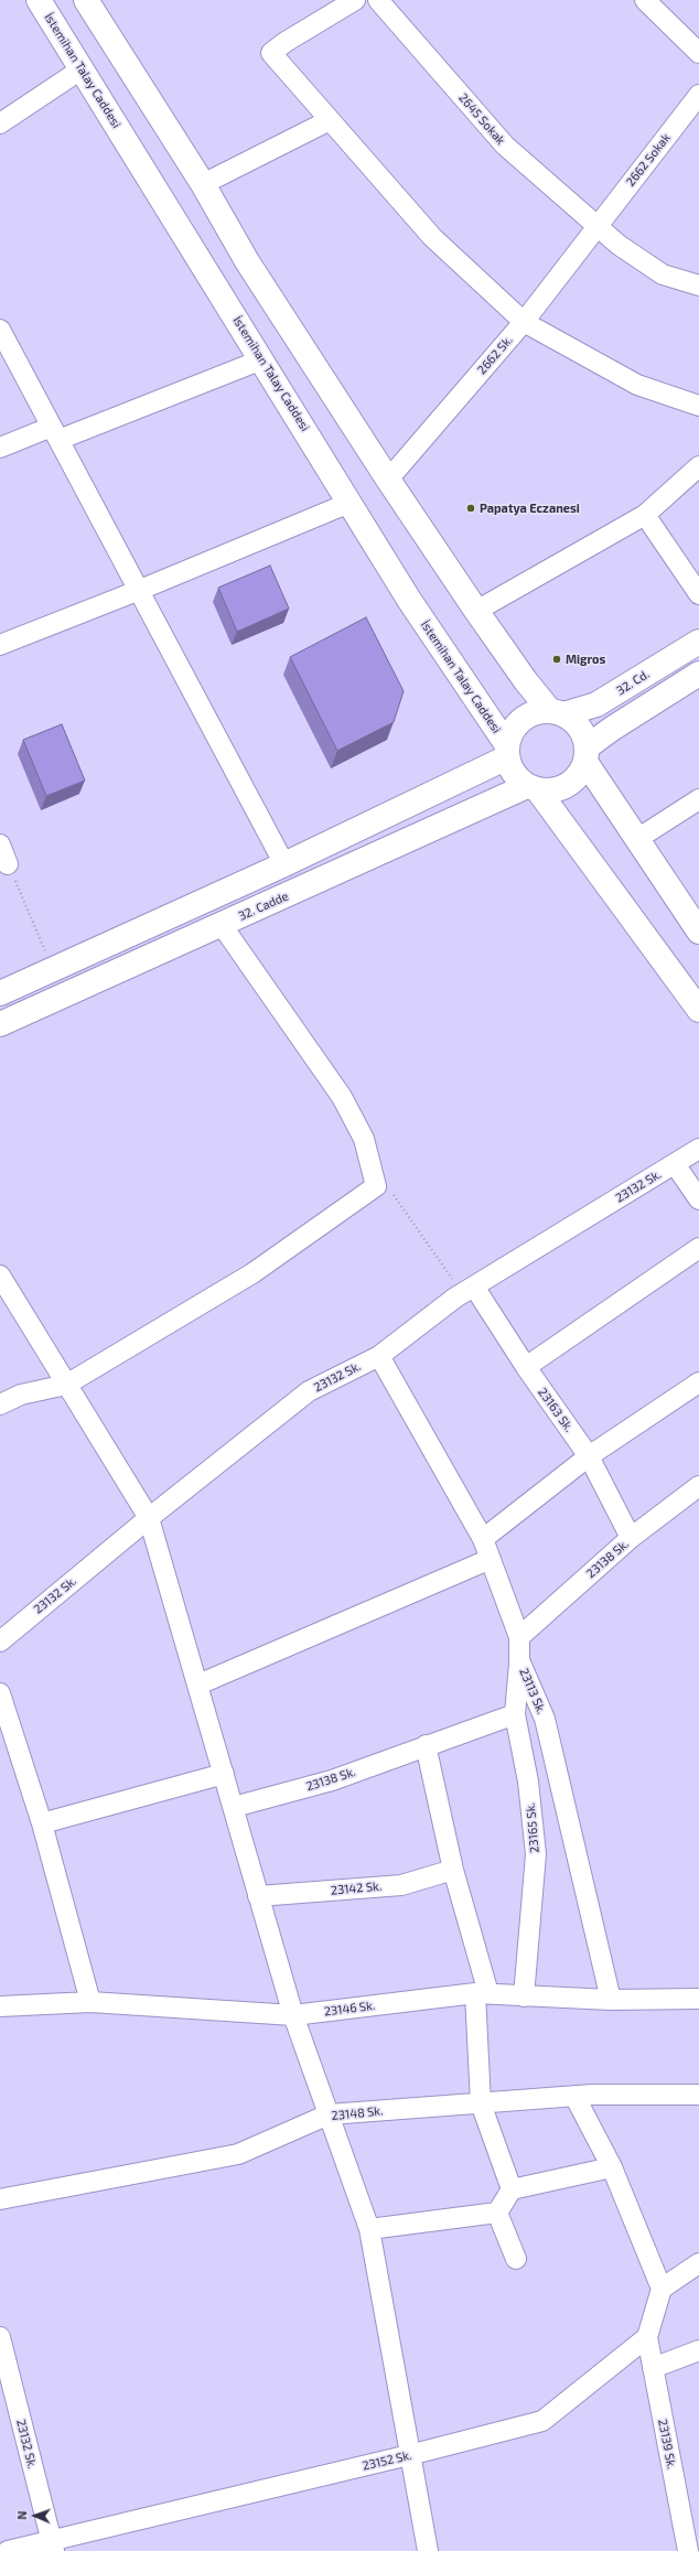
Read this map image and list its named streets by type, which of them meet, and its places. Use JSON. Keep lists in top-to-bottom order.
{
  "streets": {
    "main road": ["İstemihan Talay Caddesi", "32. Cd.", "32. Cadde"],
    "street": [
      "2645 Sokak",
      "2662 Sokak",
      "2662 Sk.",
      "23132 Sk.",
      "23163 Sk.",
      "23138 Sk.",
      "23113 Sk.",
      "23165 Sk.",
      "23142 Sk.",
      "23146 Sk.",
      "23148 Sk.",
      "23139 Sk.",
      "23152 Sk."
    ]
  },
  "crossings": [
    ["İstemihan Talay Caddesi", "32. Cd."],
    ["İstemihan Talay Caddesi", "32. Cadde"],
    ["2645 Sokak", "2662 Sokak"],
    ["2645 Sokak", "2662 Sk."],
    ["2662 Sokak", "2662 Sk."],
    ["32. Cd.", "32. Cadde"],
    ["23132 Sk.", "23163 Sk."],
    ["23132 Sk.", "23113 Sk."],
    ["23132 Sk.", "23152 Sk."],
    ["23163 Sk.", "23138 Sk."],
    ["23138 Sk.", "23113 Sk."],
    ["23138 Sk.", "23165 Sk."],
    ["23113 Sk.", "23165 Sk."],
    ["23113 Sk.", "23146 Sk."],
    ["23165 Sk.", "23146 Sk."],
    ["23139 Sk.", "23152 Sk."]
  ],
  "places": ["Papatya Eczanesi", "Migros"],
  "north": "left"
}
